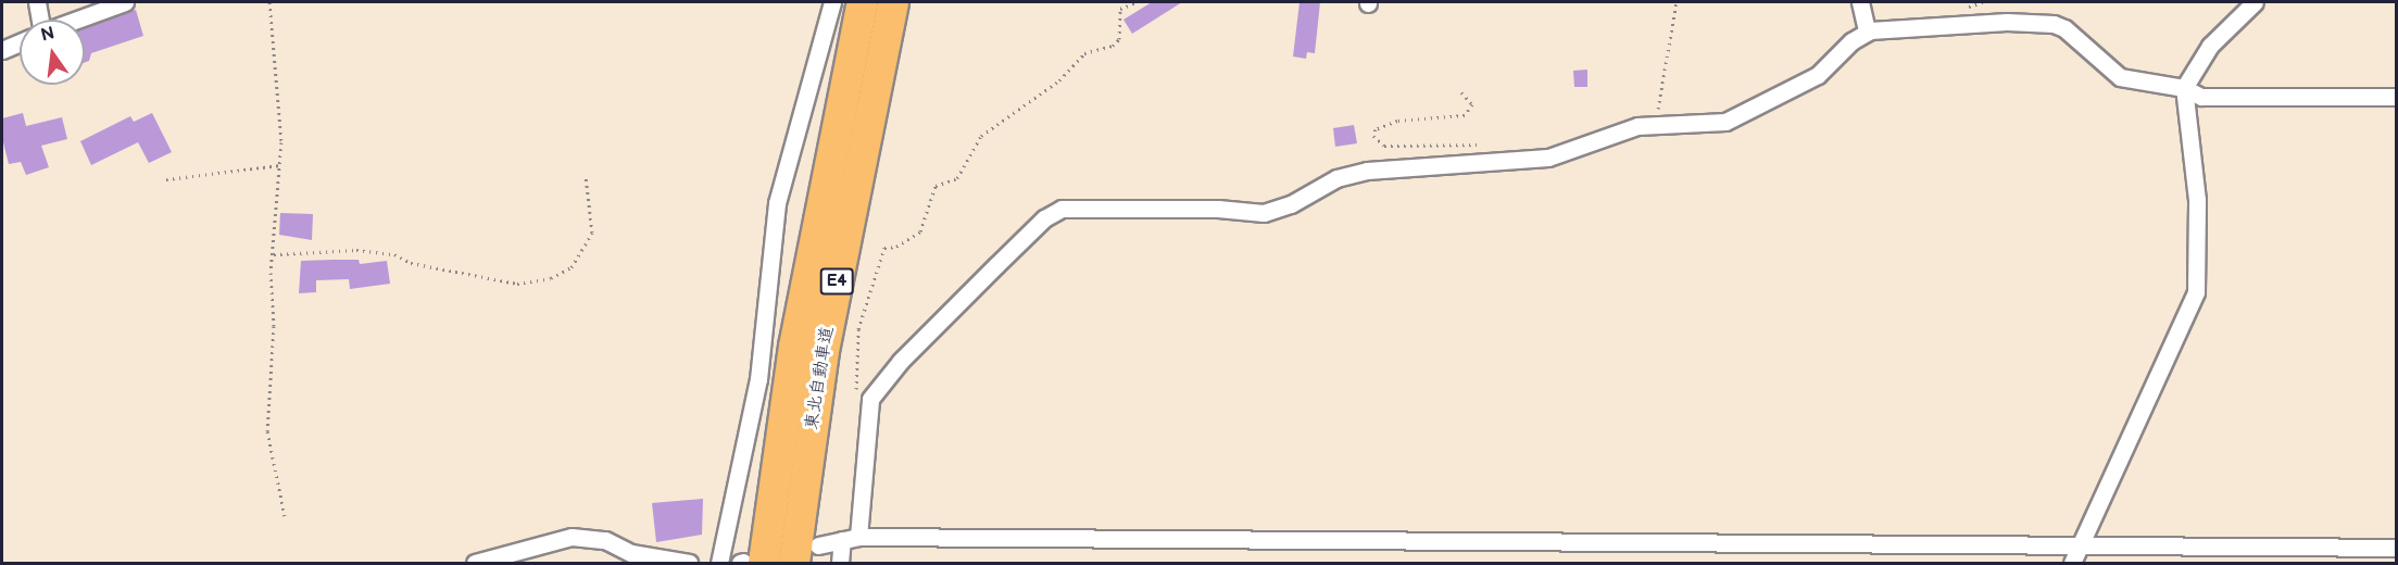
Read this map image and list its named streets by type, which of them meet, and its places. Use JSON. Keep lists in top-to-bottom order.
{
  "streets": {
    "highway": ["E4", "東北自動車道"]
  },
  "north": "top"
}
